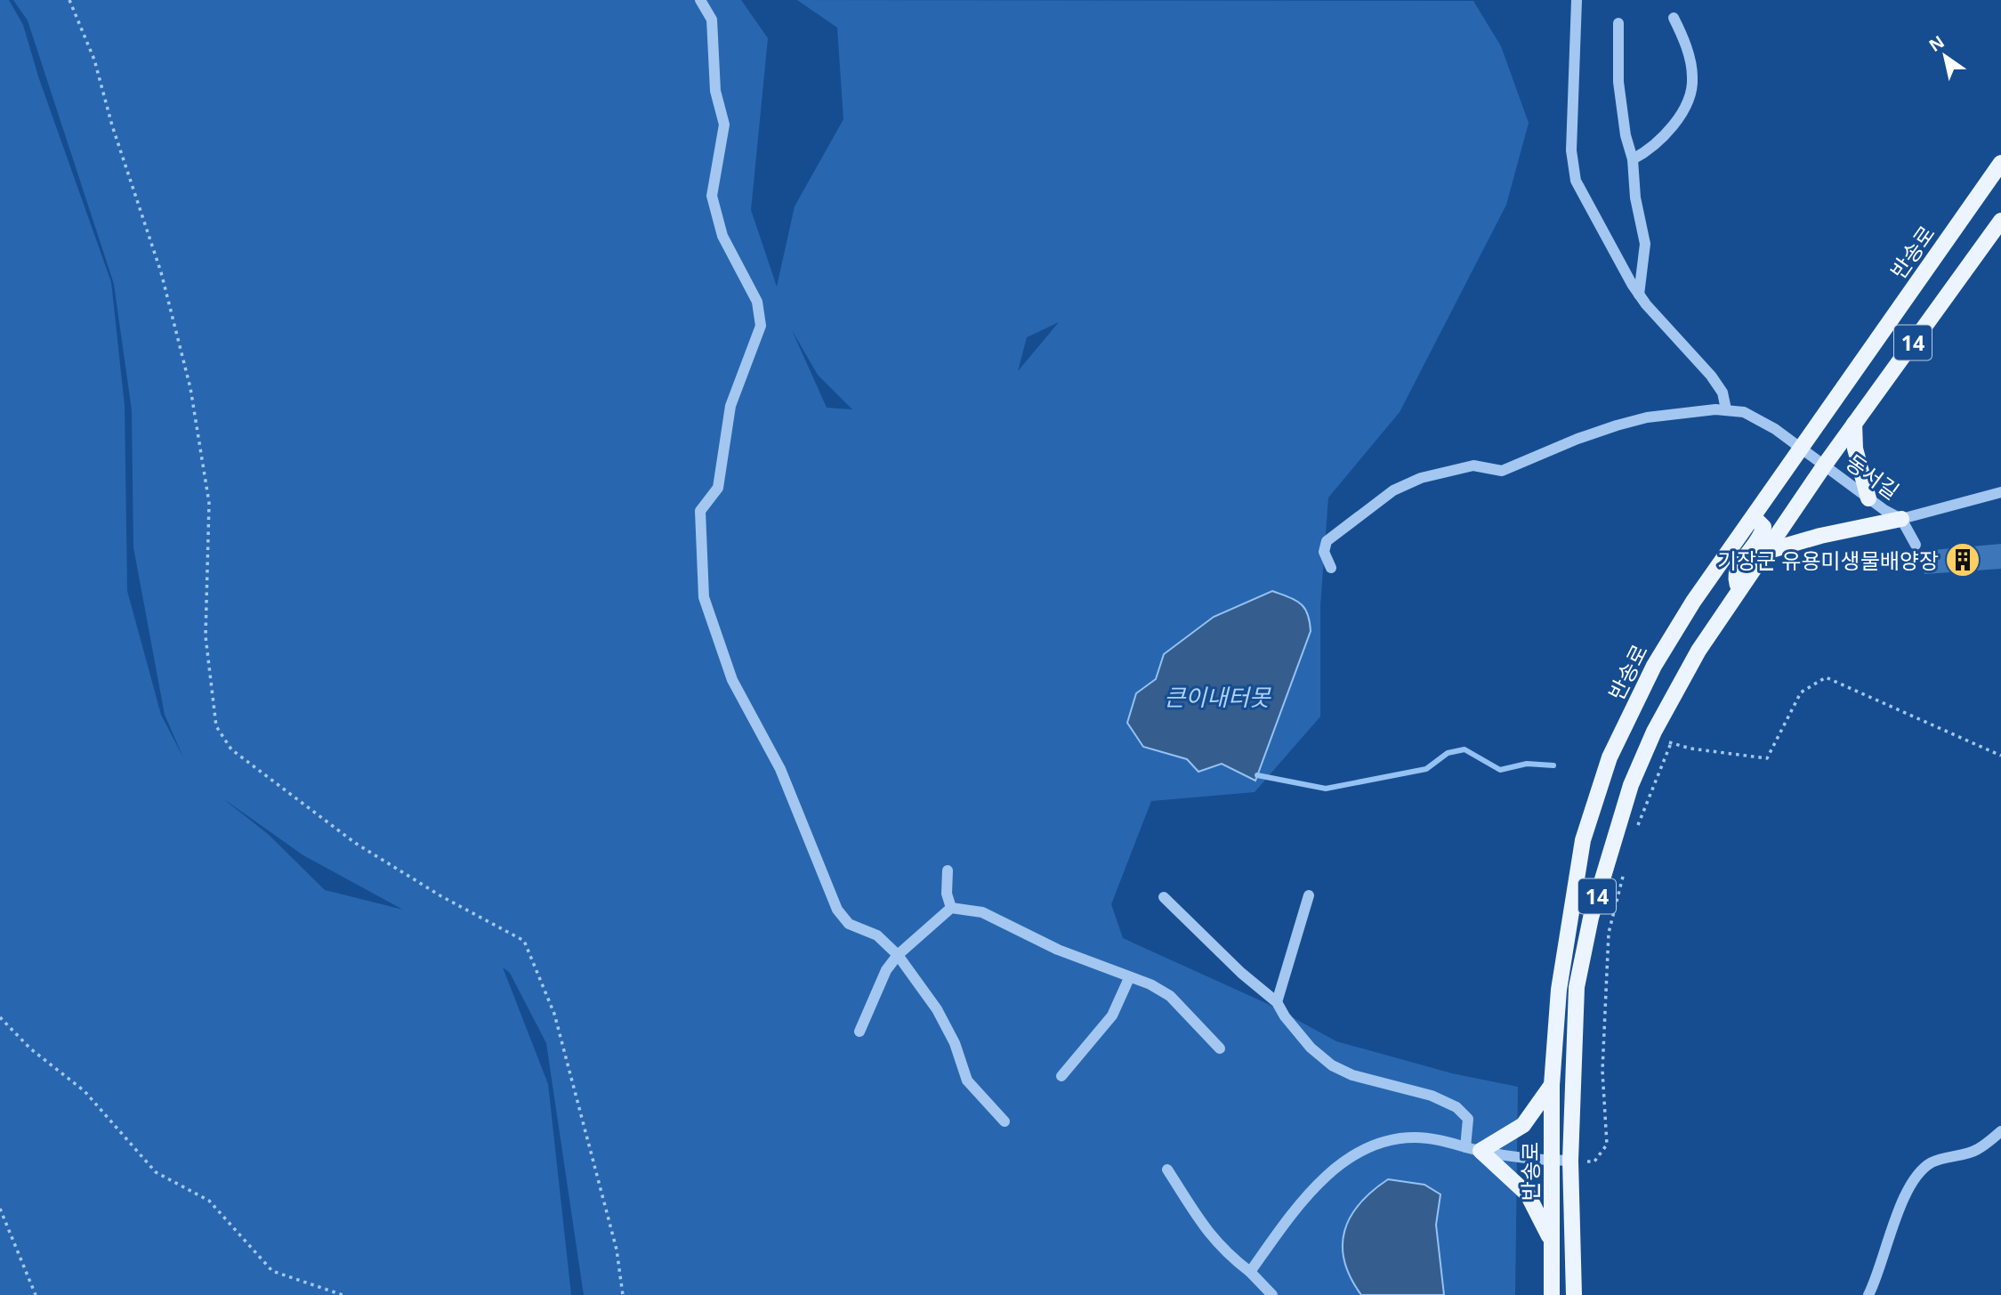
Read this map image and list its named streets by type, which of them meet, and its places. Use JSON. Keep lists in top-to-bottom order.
{
  "streets": {
    "main road": ["반송로", "14"],
    "street": ["동서길"]
  },
  "crossings": [
    ["반송로", "동서길"]
  ],
  "water": ["큰이내터못"],
  "places": {
    "building": ["기장군 유용미생물배양장"]
  },
  "north": "top left"
}
